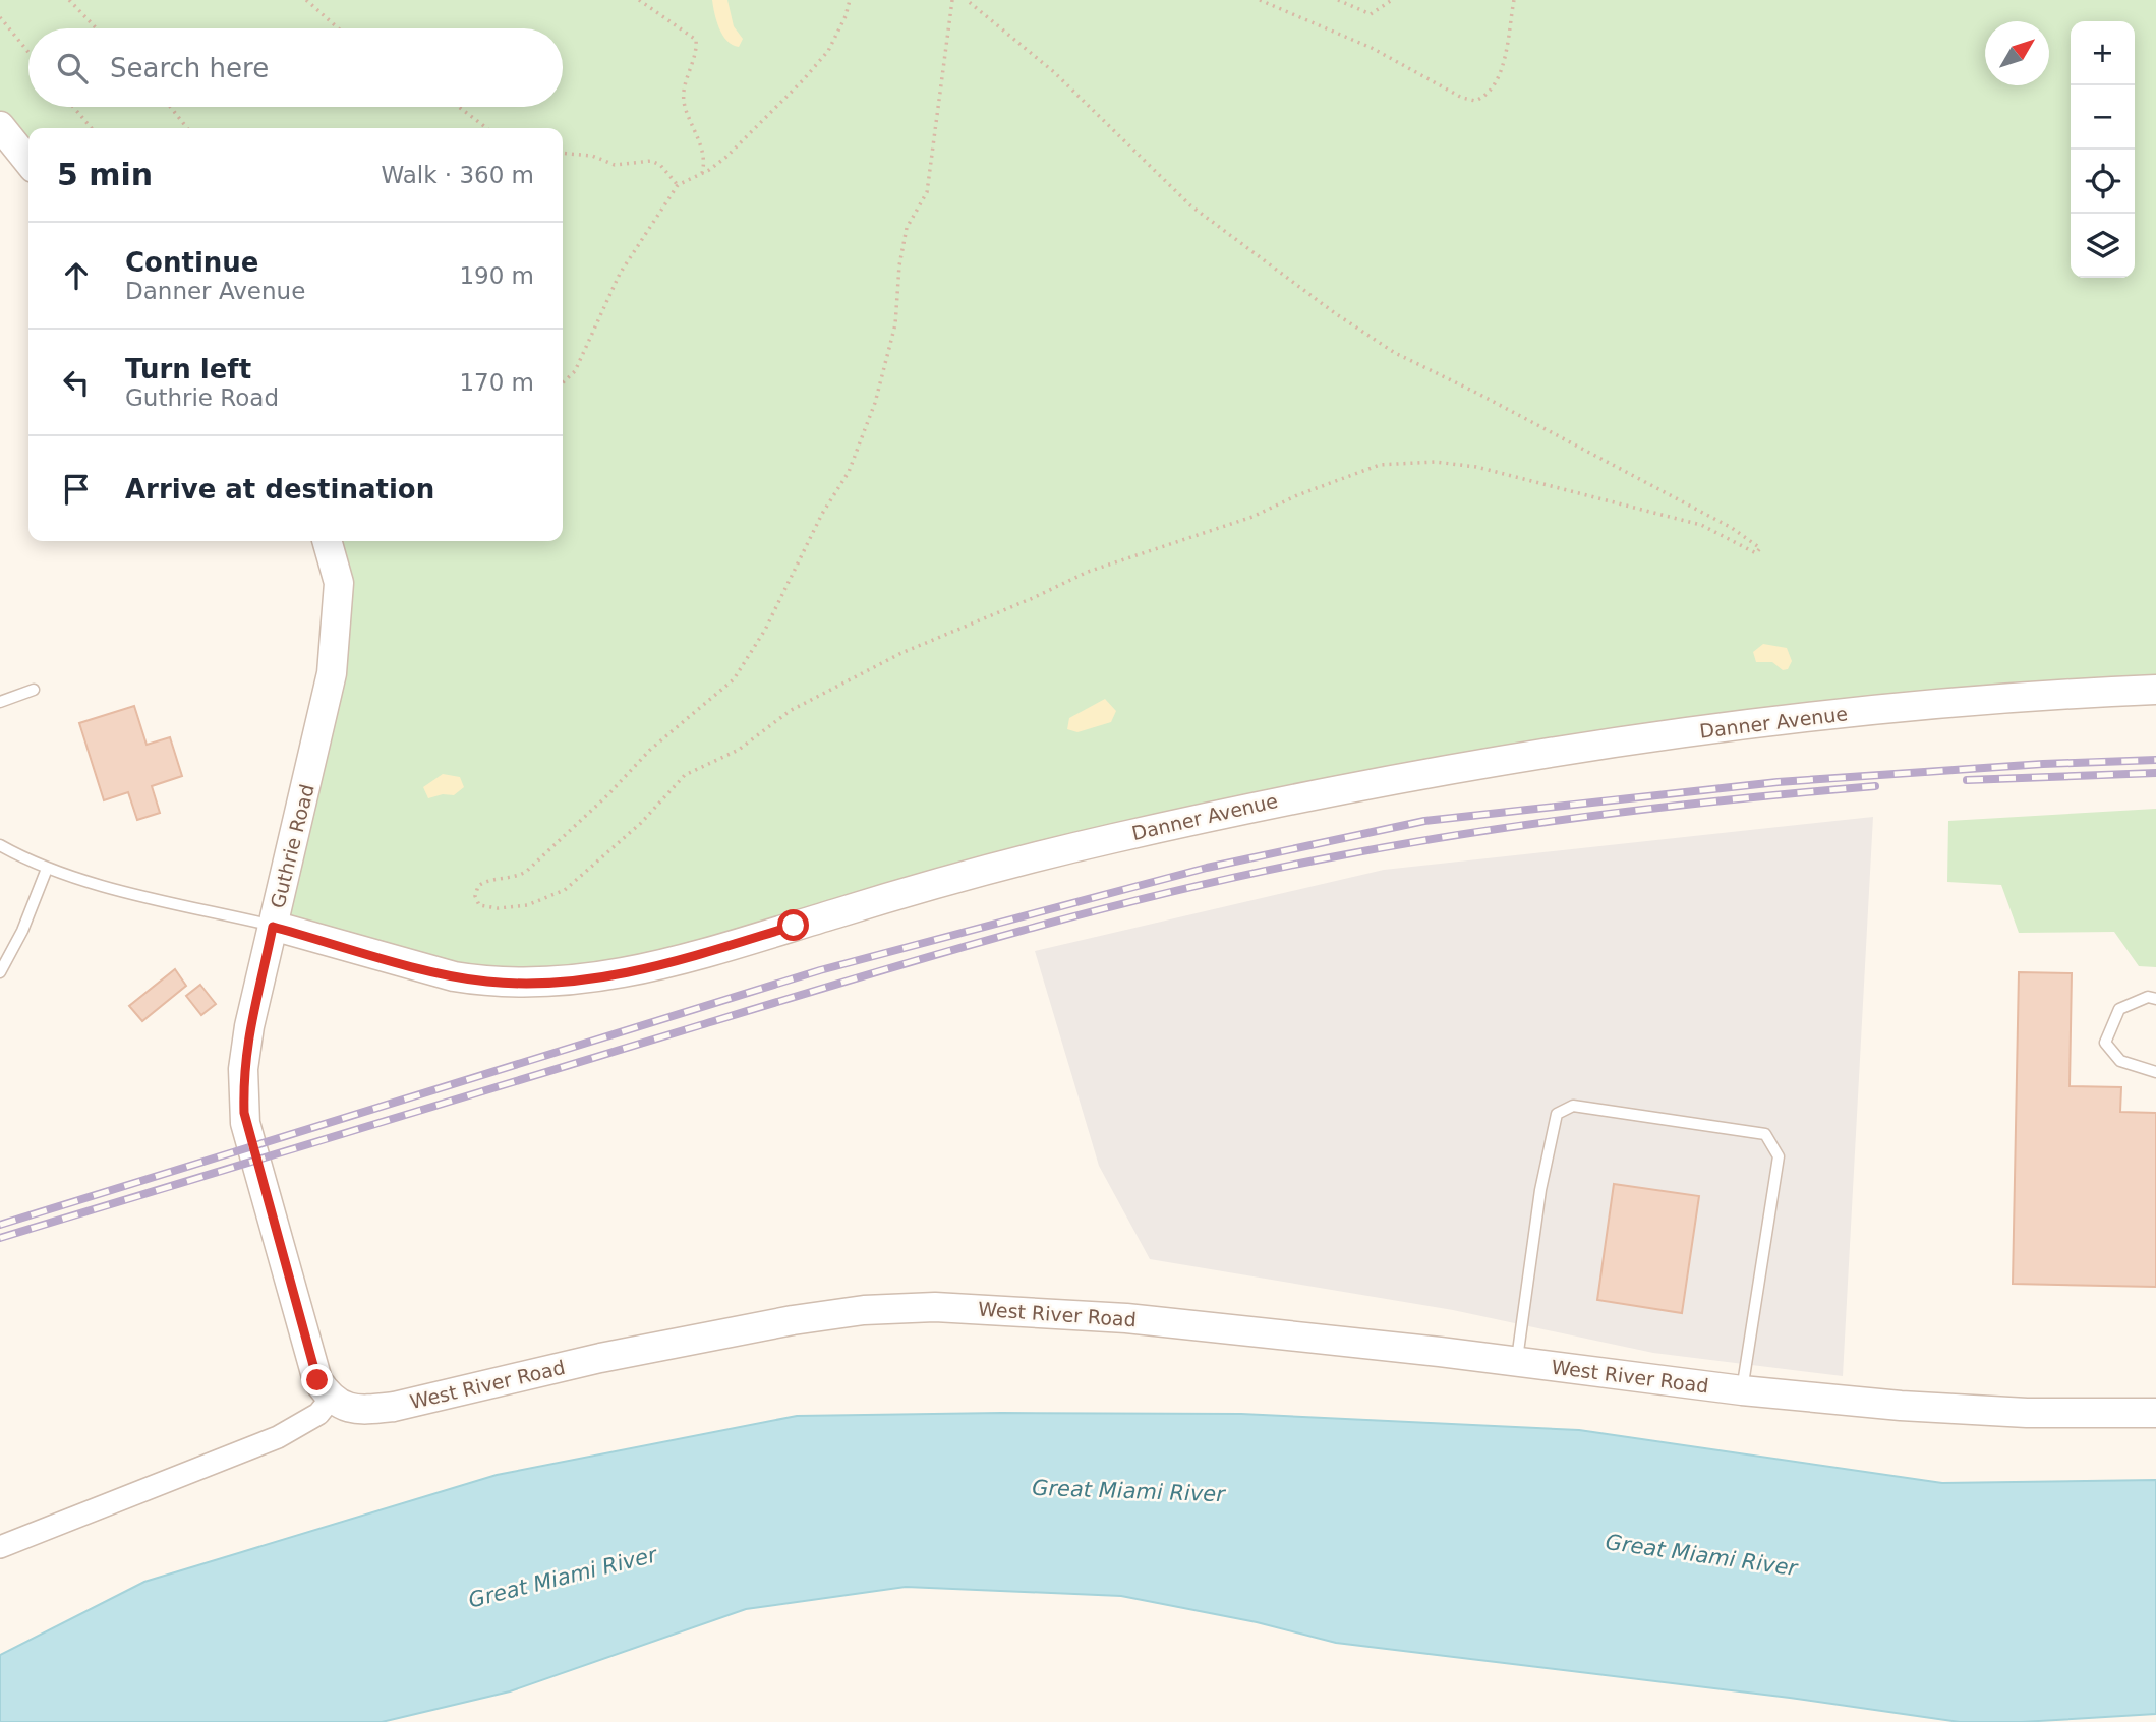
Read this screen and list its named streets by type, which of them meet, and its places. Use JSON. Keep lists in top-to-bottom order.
{
  "streets": {
    "street": ["Danner Avenue", "Guthrie Road", "West River Road"]
  },
  "crossings": [
    ["Danner Avenue", "Guthrie Road"],
    ["Guthrie Road", "West River Road"]
  ],
  "water": ["Great Miami River"],
  "north": "top right",
  "page": {
    "map_buttons": ["+", "−"],
    "search": "Search here",
    "heading": ["5 min", "Walk · 360 m"],
    "list": [
      ["Continue", "Danner Avenue", "190 m"],
      ["Turn left", "Guthrie Road", "170 m"],
      "Arrive at destination"
    ]
  }
}
